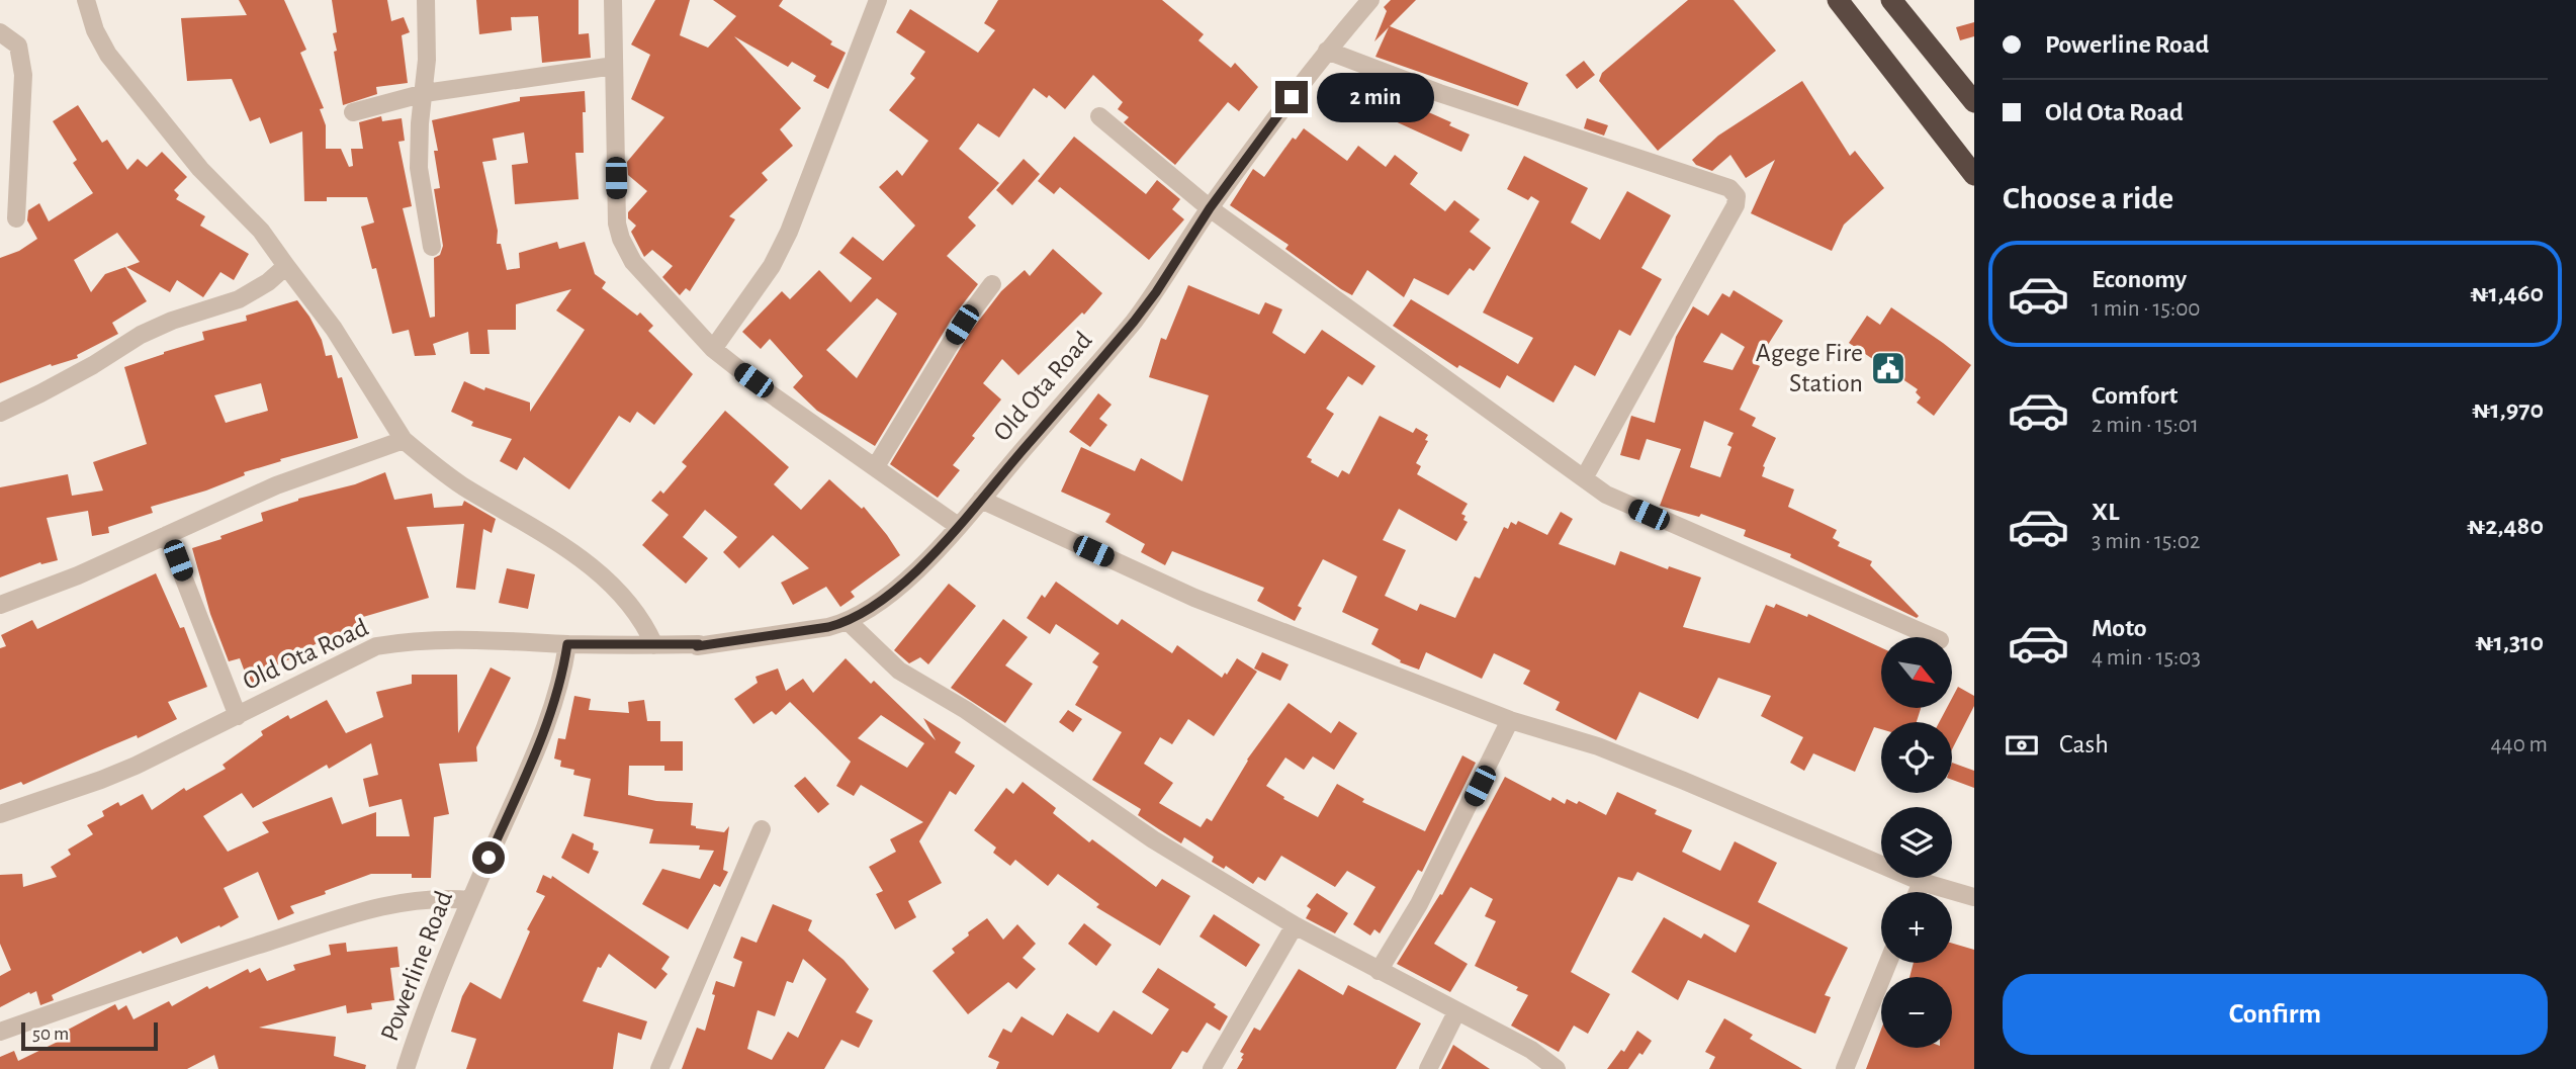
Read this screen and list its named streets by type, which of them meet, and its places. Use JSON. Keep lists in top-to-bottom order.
{
  "streets": {
    "street": ["Old Ota Road", "Powerline Road"]
  },
  "crossings": [
    ["Old Ota Road", "Powerline Road"]
  ],
  "places": {
    "public building": ["Agege Fire Station"]
  },
  "scale_bar": "50 m",
  "north": "bottom right",
  "page": {
    "banner": ["Powerline Road", "Old Ota Road"],
    "bubble": "2 min",
    "heading": "Choose a ride",
    "list": [
      {
        "name": "Economy",
        "note": "1 min · 15:00",
        "value": "₦1,460"
      },
      {
        "name": "Comfort",
        "note": "2 min · 15:01",
        "value": "₦1,970"
      },
      {
        "name": "XL",
        "note": "3 min · 15:02",
        "value": "₦2,480"
      },
      {
        "name": "Moto",
        "note": "4 min · 15:03",
        "value": "₦1,310"
      }
    ],
    "map_buttons": ["+", "−"],
    "pay": ["Cash", "440 m"],
    "buttons": "Confirm",
    "scale": "50 m"
  }
}
